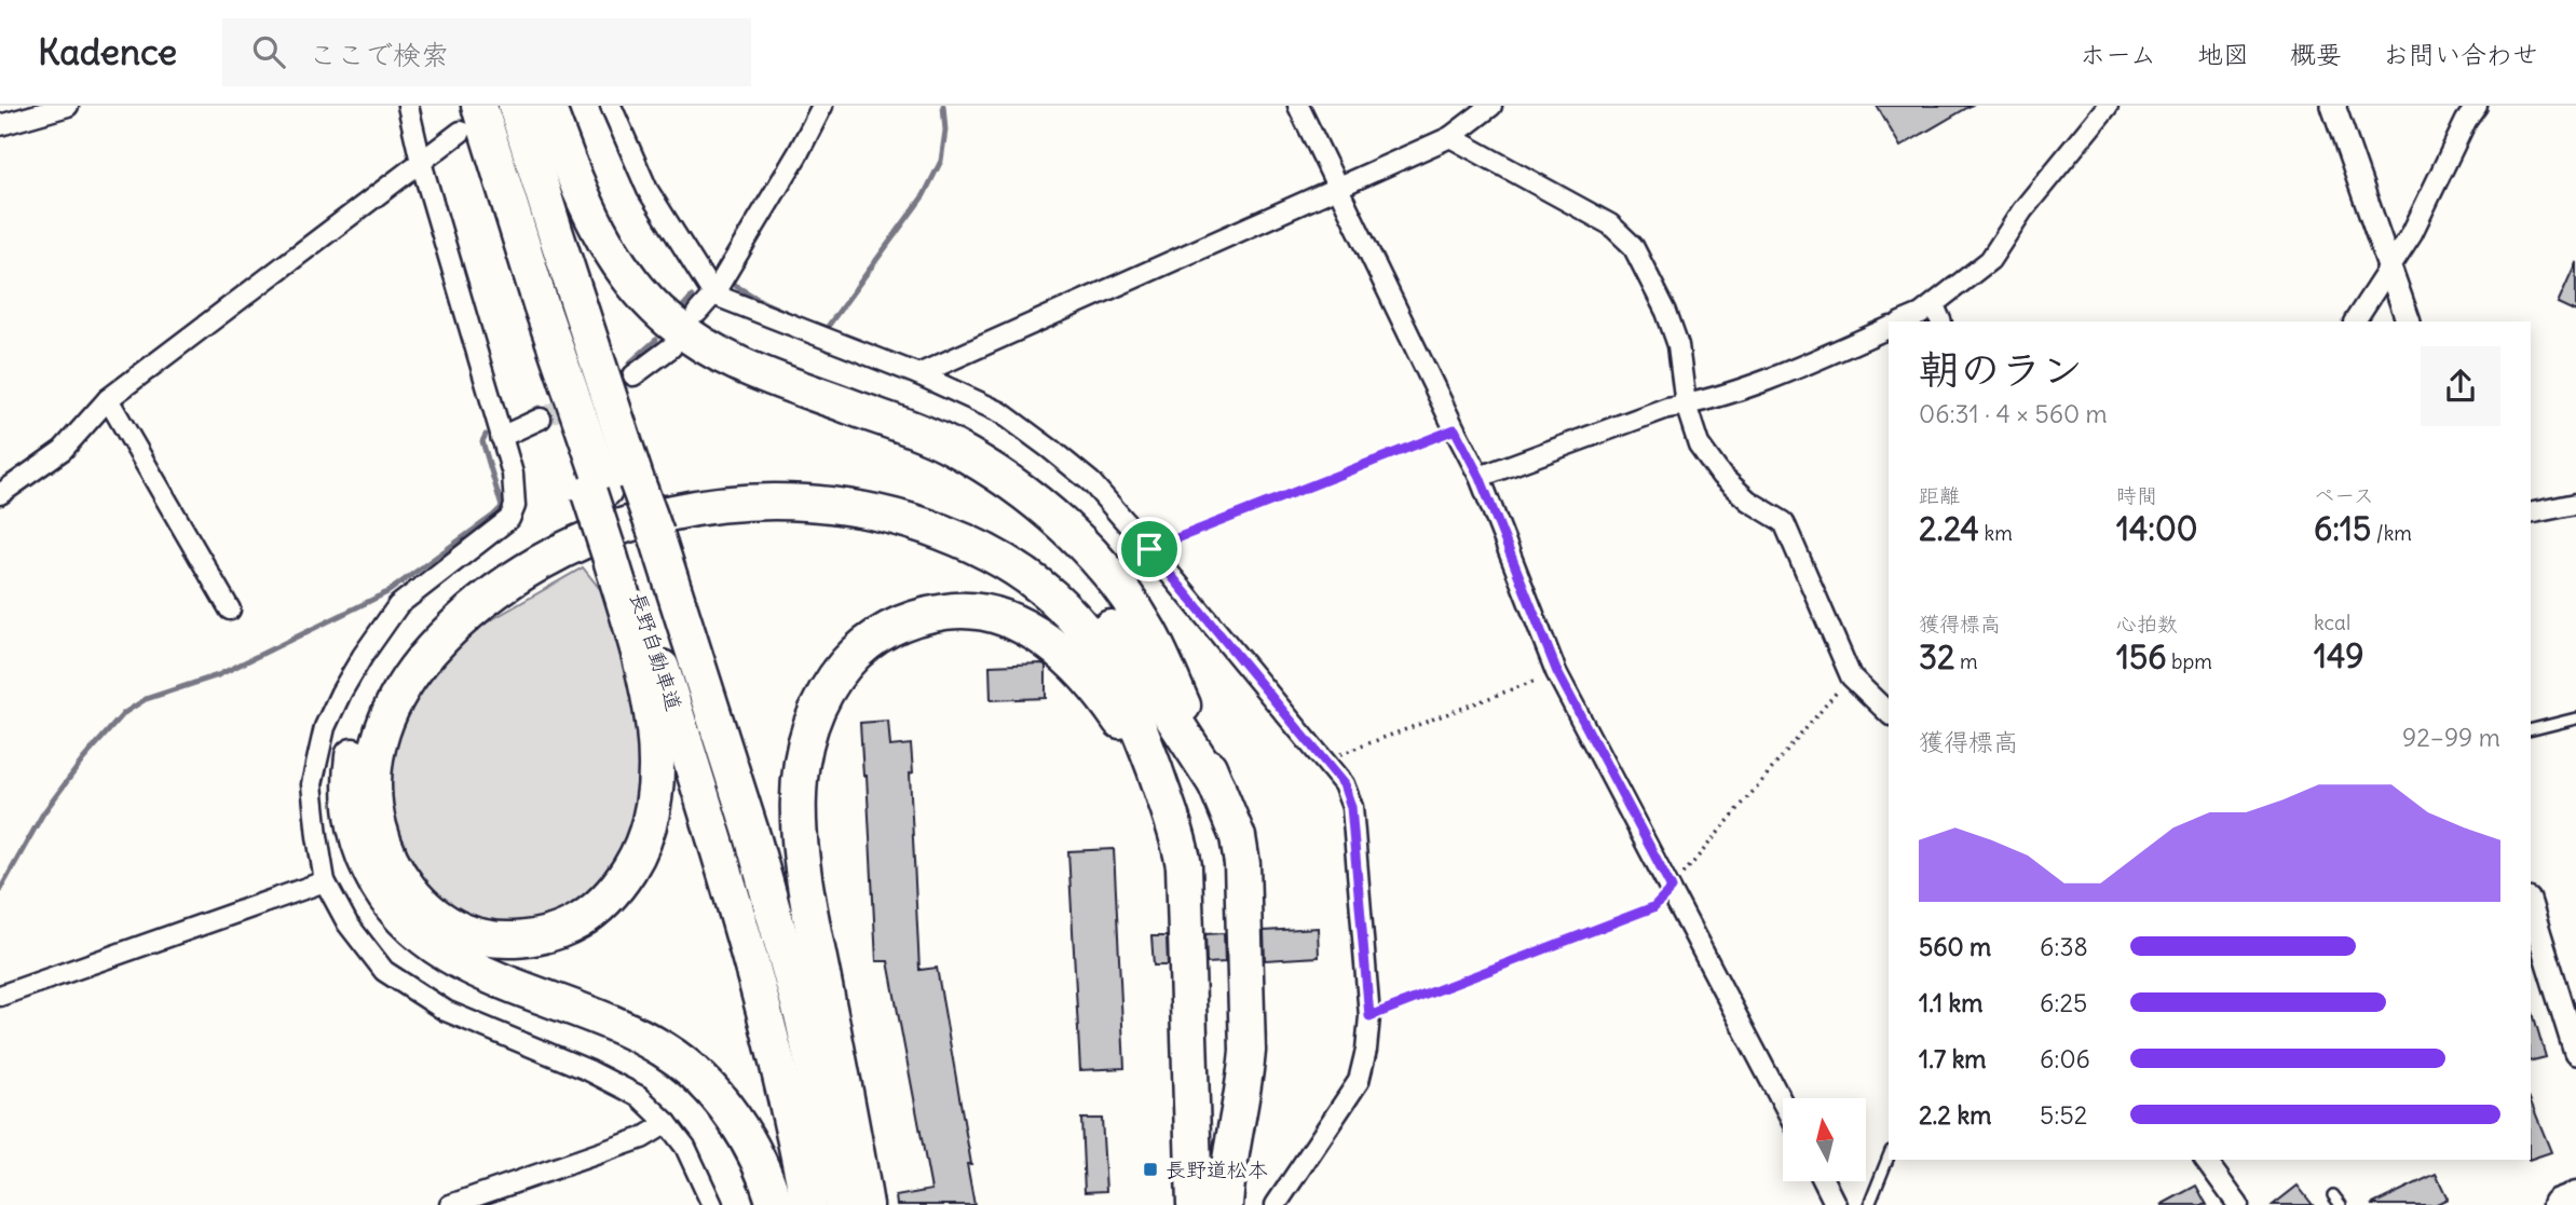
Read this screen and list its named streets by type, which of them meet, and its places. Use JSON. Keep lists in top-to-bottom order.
{
  "streets": {
    "highway": ["長野自動車道"]
  },
  "places": {
    "transit": ["長野道松本"]
  },
  "north": "top",
  "page": {
    "header": "Kadence",
    "search": "ここで検索",
    "nav": [
      "ホーム",
      "地図",
      "概要",
      "お問い合わせ"
    ],
    "heading": ["朝のラン", "06:31 · 4 × 560 m"],
    "stats": [
      ["距離", "2.24 km"],
      ["時間", "14:00"],
      ["ペース", "6:15 /km"],
      ["獲得標高", "32 m"],
      ["心拍数", "156 bpm"],
      ["kcal", "149"]
    ],
    "chart": ["獲得標高", "92–99 m"],
    "list": [
      {
        "name": "560 m",
        "note": "6:38"
      },
      {
        "name": "1.1 km",
        "note": "6:25"
      },
      {
        "name": "1.7 km",
        "note": "6:06"
      },
      {
        "name": "2.2 km",
        "note": "5:52"
      }
    ]
  }
}
